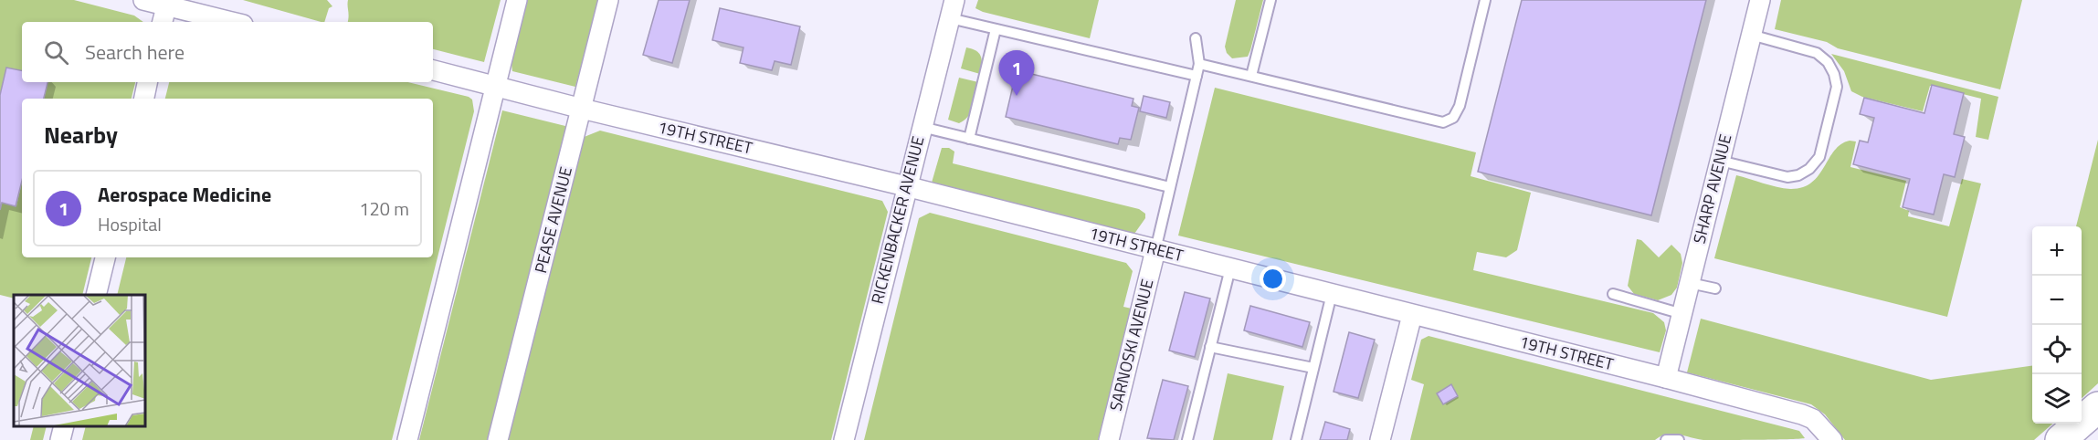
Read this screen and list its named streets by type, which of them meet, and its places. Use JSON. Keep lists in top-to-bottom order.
{
  "streets": {
    "street": [
      "19TH STREET",
      "SHARP AVENUE",
      "PEASE AVENUE",
      "RICKENBACKER AVENUE",
      "SARNOSKI AVENUE"
    ]
  },
  "crossings": [
    ["19TH STREET", "SHARP AVENUE"],
    ["19TH STREET", "PEASE AVENUE"],
    ["19TH STREET", "RICKENBACKER AVENUE"],
    ["19TH STREET", "SARNOSKI AVENUE"]
  ],
  "page": {
    "search": "Search here",
    "pins": "1",
    "heading": "Nearby",
    "list": [
      {
        "mark": "1",
        "name": "Aerospace Medicine",
        "note": "Hospital",
        "value": "120 m"
      }
    ],
    "map_buttons": ["+", "−"]
  }
}
